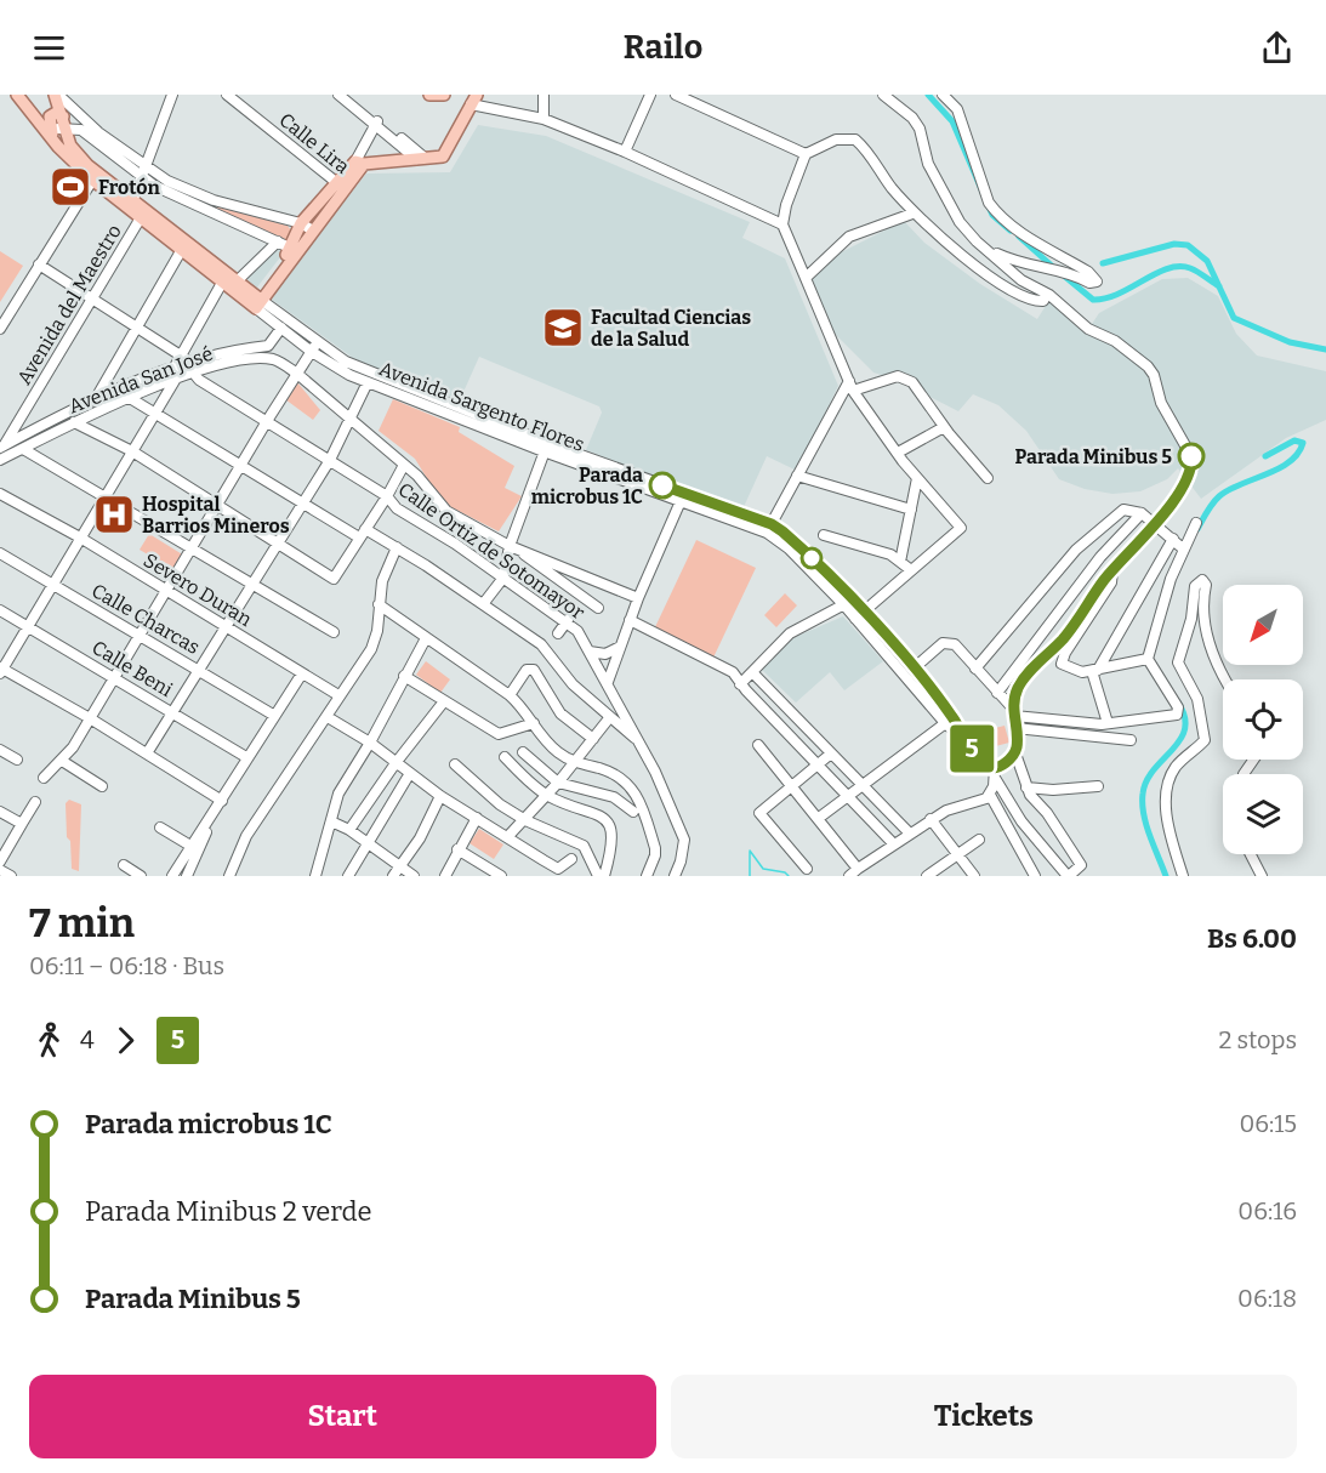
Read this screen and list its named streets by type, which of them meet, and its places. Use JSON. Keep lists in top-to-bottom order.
{
  "streets": {
    "main road": ["Avenida Sargento Flores"],
    "street": [
      "Calle Lira",
      "Avenida del Maestro",
      "Avenida San José",
      "Calle Ortiz de Sotomayor",
      "Severo Duran",
      "Calle Charcas",
      "Calle Beni"
    ]
  },
  "crossings": [
    ["Avenida del Maestro", "Avenida San José"],
    ["Avenida del Maestro", "Avenida Sargento Flores"],
    ["Avenida San José", "Avenida Sargento Flores"],
    ["Avenida San José", "Calle Ortiz de Sotomayor"]
  ],
  "places": {
    "sports": ["Frotón"],
    "school or university": ["Facultad Ciencias de la Salud"],
    "other": ["Parada Minibus 5", "Parada microbus 1C"],
    "hospital": ["Hospital Barrios Mineros"]
  },
  "lines": ["bus line 5"],
  "north": "bottom left",
  "page": {
    "header": "Railo",
    "on_map": "5",
    "heading": ["7 min", "06:11 – 06:18 · Bus", "Bs 6.00"],
    "legs": ["4", "5", "2 stops"],
    "list": [
      {
        "name": "Parada microbus 1C",
        "value": "06:15"
      },
      {
        "name": "Parada Minibus 2 verde",
        "value": "06:16"
      },
      {
        "name": "Parada Minibus 5",
        "value": "06:18"
      }
    ],
    "buttons": ["Start", "Tickets"]
  }
}
